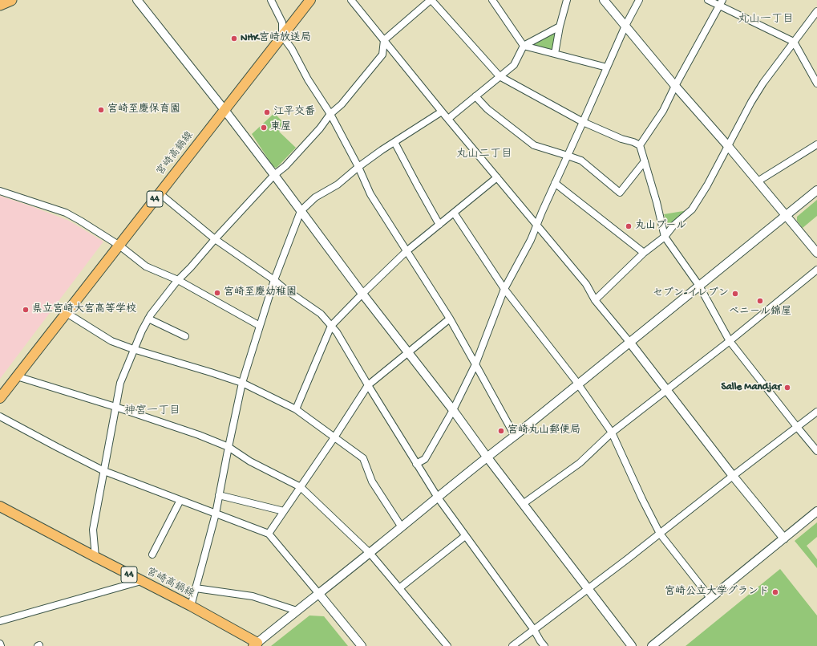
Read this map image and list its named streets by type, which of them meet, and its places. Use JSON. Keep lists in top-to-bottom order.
{
  "streets": {
    "main road": ["宮崎高鍋線", "44"]
  },
  "districts": ["丸山一丁目", "丸山二丁目", "神宮一丁目"],
  "places": [
    "NHK宮崎放送局",
    "宮崎至慶保育園",
    "江平交番",
    "東屋",
    "丸山プール",
    "宮崎至慶幼稚園",
    "セブン-イレブン",
    "ベニール錦屋",
    "県立宮崎大宮高等学校",
    "Salle Mandjar",
    "宮崎丸山郵便局",
    "宮崎公立大学グランド"
  ]
}
